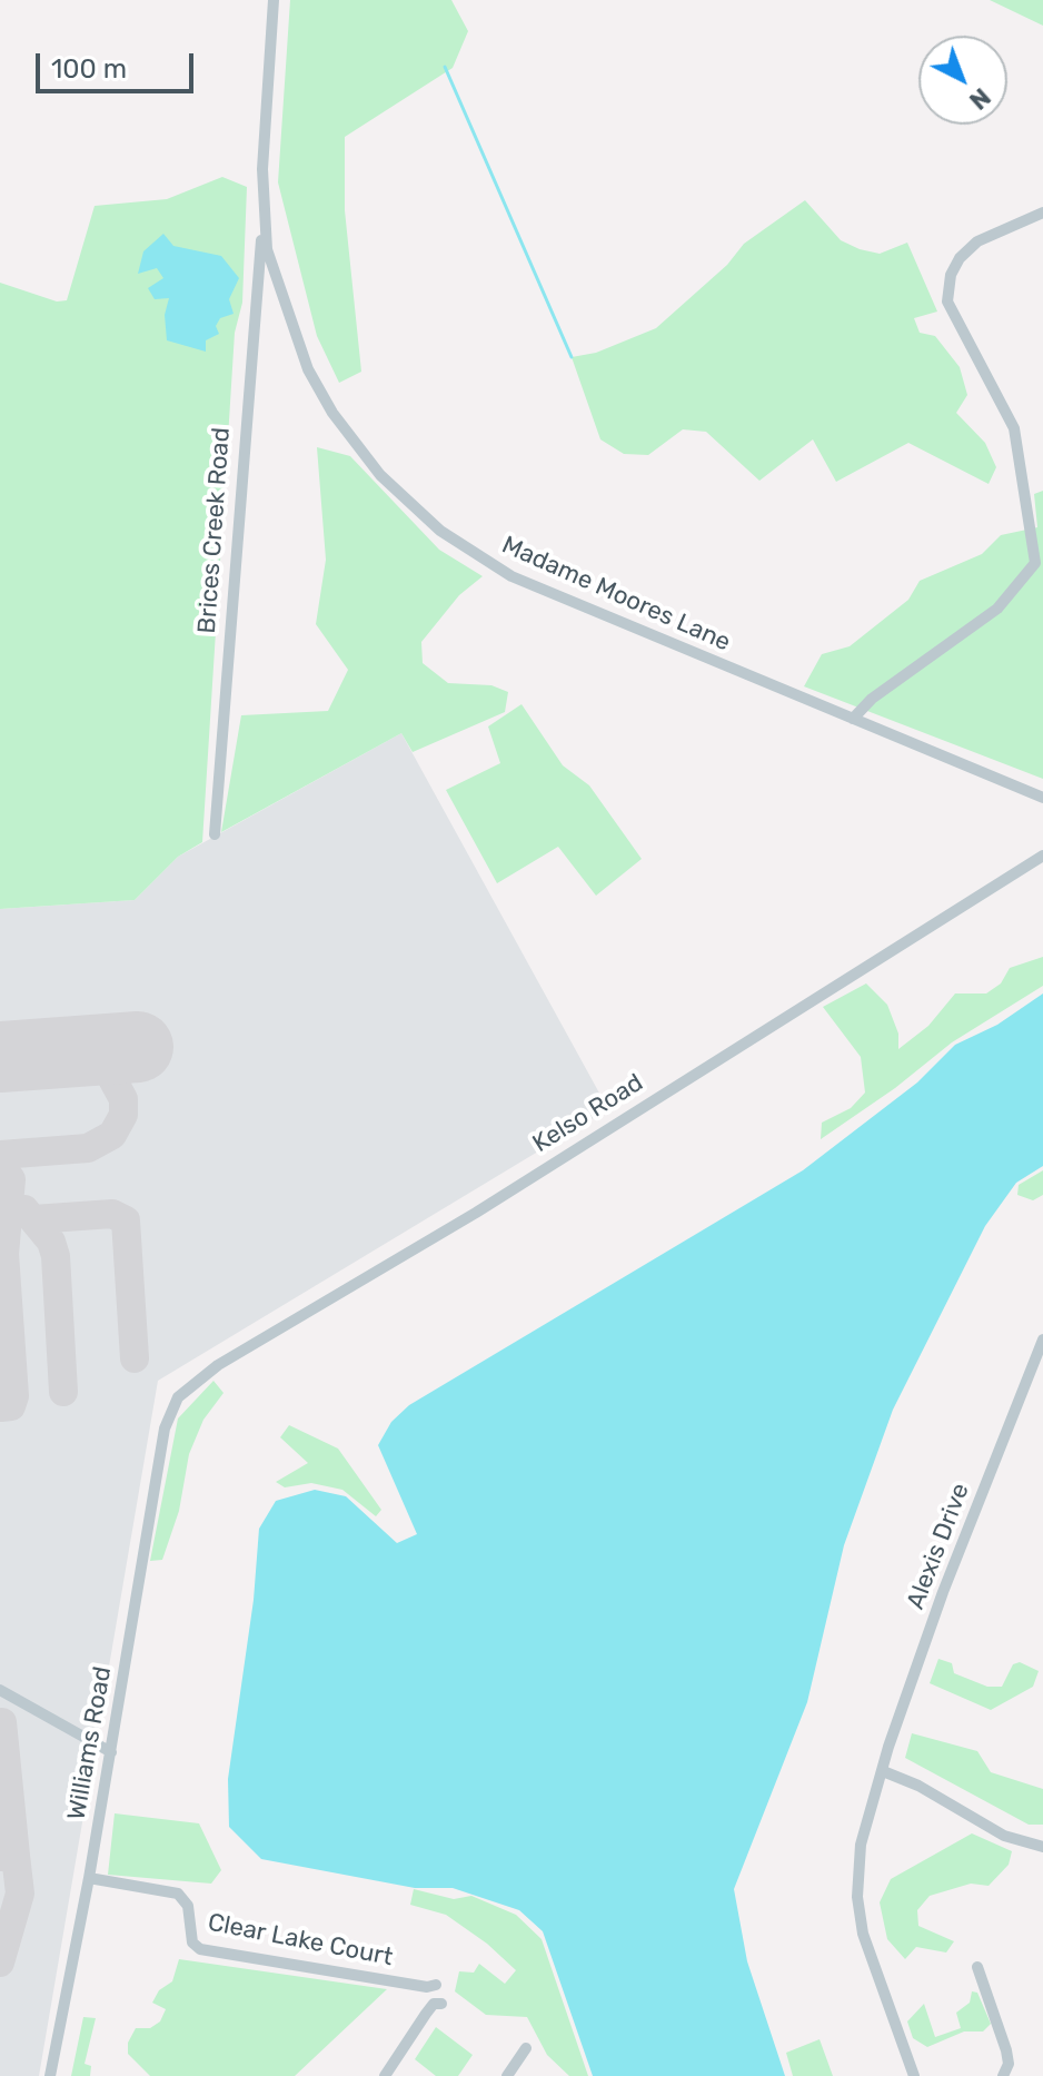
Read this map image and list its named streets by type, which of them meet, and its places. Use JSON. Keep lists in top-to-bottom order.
{
  "streets": {
    "street": [
      "Brices Creek Road",
      "Madame Moores Lane",
      "Kelso Road",
      "Alexis Drive",
      "Williams Road",
      "Clear Lake Court"
    ]
  },
  "crossings": [
    ["Brices Creek Road", "Madame Moores Lane"],
    ["Kelso Road", "Williams Road"],
    ["Williams Road", "Clear Lake Court"]
  ],
  "scale_bar": "100 m",
  "north": "bottom right"
}
